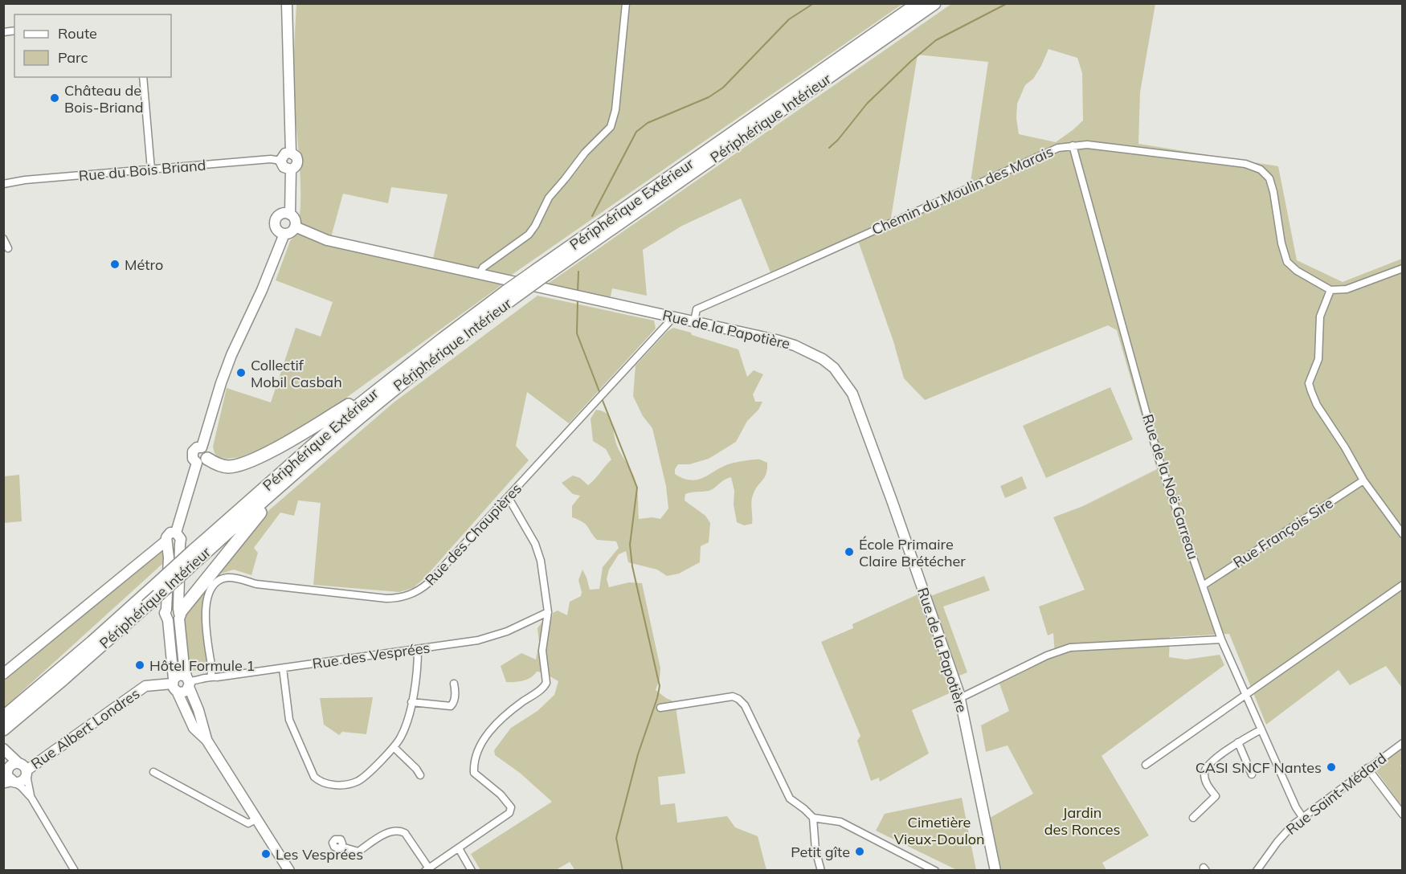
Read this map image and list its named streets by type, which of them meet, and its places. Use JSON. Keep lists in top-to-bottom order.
{
  "streets": {
    "highway": ["Périphérique Intérieur", "Périphérique Extérieur"],
    "street": [
      "Rue du Bois Briand",
      "Chemin du Moulin des Marais",
      "Rue de la Papotière",
      "Rue de la Noë Garreau",
      "Rue François Sire",
      "Rue des Chaupières",
      "Rue des Vesprées",
      "Rue Albert Londres",
      "Rue Saint-Médard"
    ]
  },
  "crossings": [
    ["Périphérique Intérieur", "Périphérique Extérieur"],
    ["Chemin du Moulin des Marais", "Rue de la Papotière"],
    ["Chemin du Moulin des Marais", "Rue de la Noë Garreau"],
    ["Rue de la Papotière", "Rue des Chaupières"],
    ["Rue de la Noë Garreau", "Rue François Sire"],
    ["Rue de la Noë Garreau", "Rue Saint-Médard"],
    ["Rue des Chaupières", "Rue des Vesprées"]
  ],
  "parks": ["Jardin des Ronces", "Cimetière Vieux-Doulon"],
  "places": [
    "Château de Bois-Briand",
    "Métro",
    "Collectif Mobil Casbah",
    "École Primaire Claire Brétécher",
    "Hôtel Formule 1",
    "CASI SNCF Nantes",
    "Petit gîte",
    "Les Vesprées"
  ],
  "legend": ["Route", "Parc"]
}
